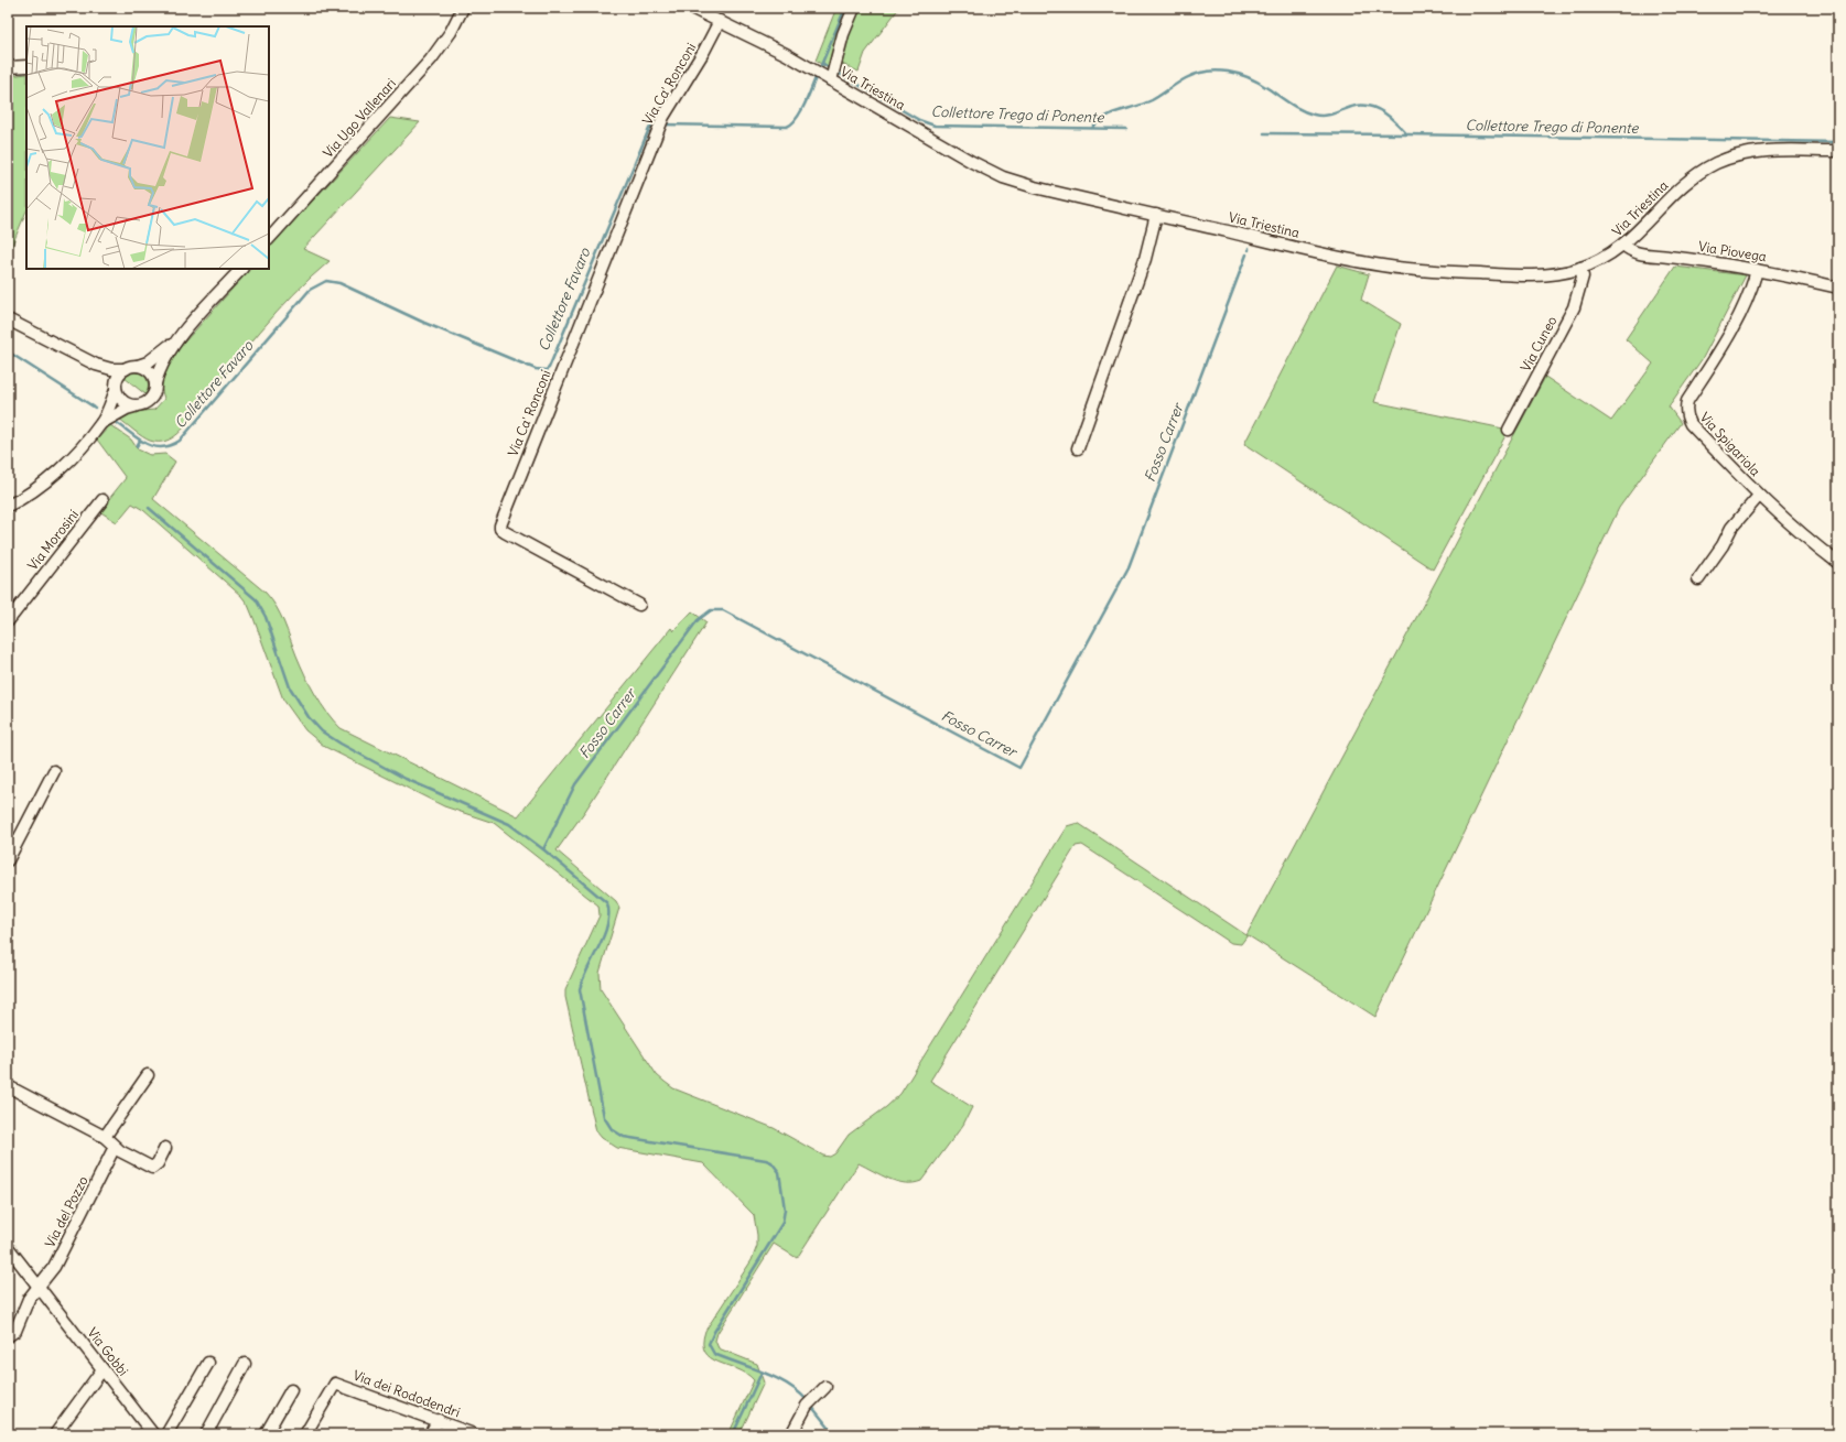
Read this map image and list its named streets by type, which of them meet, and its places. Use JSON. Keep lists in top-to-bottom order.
{
  "streets": {
    "street": [
      "Via Ca' Ronconi",
      "Via Triestina",
      "Via Ugo Vallenari",
      "Via Piovega",
      "Via Cuneo",
      "Via Spigariola",
      "Via Morosini",
      "Via del Pozzo",
      "Via Gobbi",
      "Via dei Rododendri"
    ]
  },
  "crossings": [
    ["Via Ca' Ronconi", "Via Triestina"],
    ["Via Triestina", "Via Piovega"],
    ["Via Triestina", "Via Cuneo"],
    ["Via Piovega", "Via Spigariola"],
    ["Via del Pozzo", "Via Gobbi"]
  ],
  "water": ["Collettore Trego di Ponente", "Collettore Favaro", "Fosso Carrer"]
}
